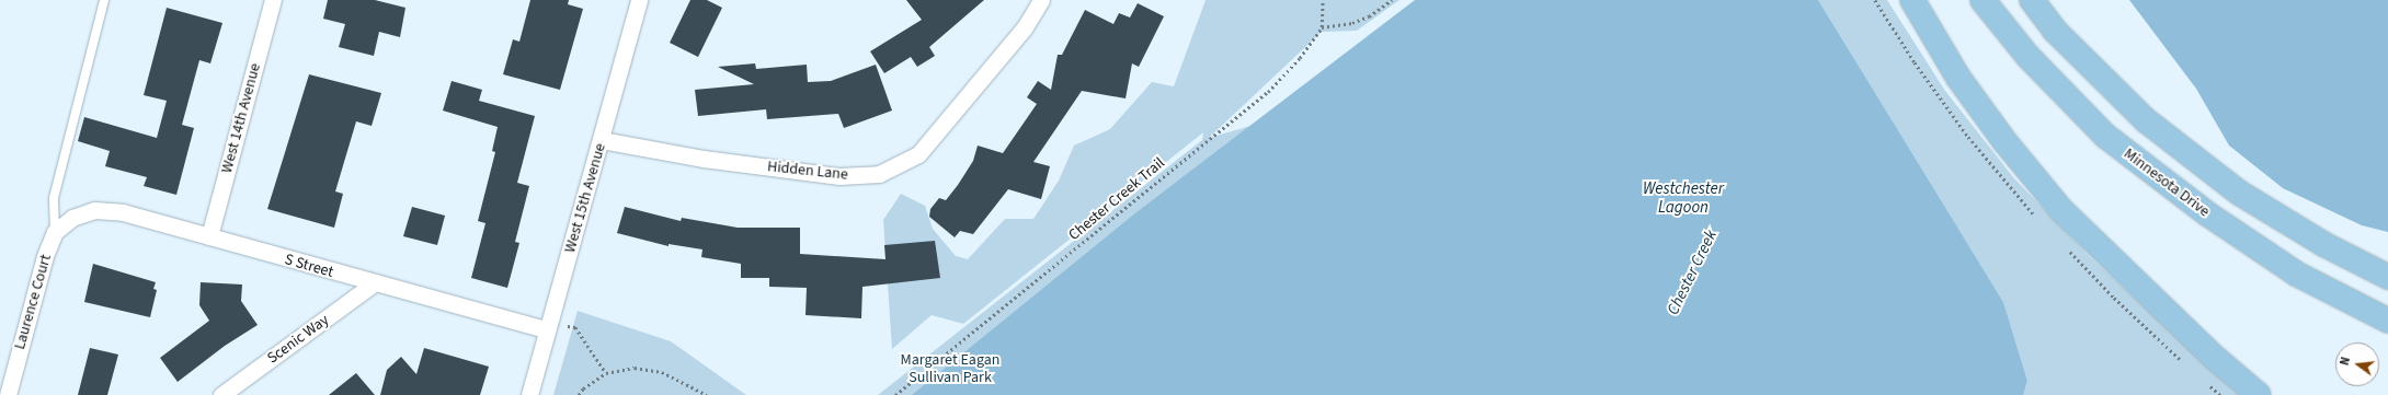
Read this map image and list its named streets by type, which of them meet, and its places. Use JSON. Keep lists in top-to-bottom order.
{
  "streets": {
    "main road": ["Minnesota Drive"],
    "street": [
      "West 14th Avenue",
      "Hidden Lane",
      "West 15th Avenue",
      "S Street",
      "Laurence Court",
      "Scenic Way"
    ],
    "path": ["Chester Creek Trail"]
  },
  "crossings": [
    ["West 14th Avenue", "S Street"],
    ["Hidden Lane", "West 15th Avenue"],
    ["West 15th Avenue", "S Street"],
    ["S Street", "Laurence Court"],
    ["S Street", "Scenic Way"]
  ],
  "water": ["Westchester Lagoon", "Chester Creek"],
  "parks": ["Margaret Eagan Sullivan Park"],
  "north": "left"
}
